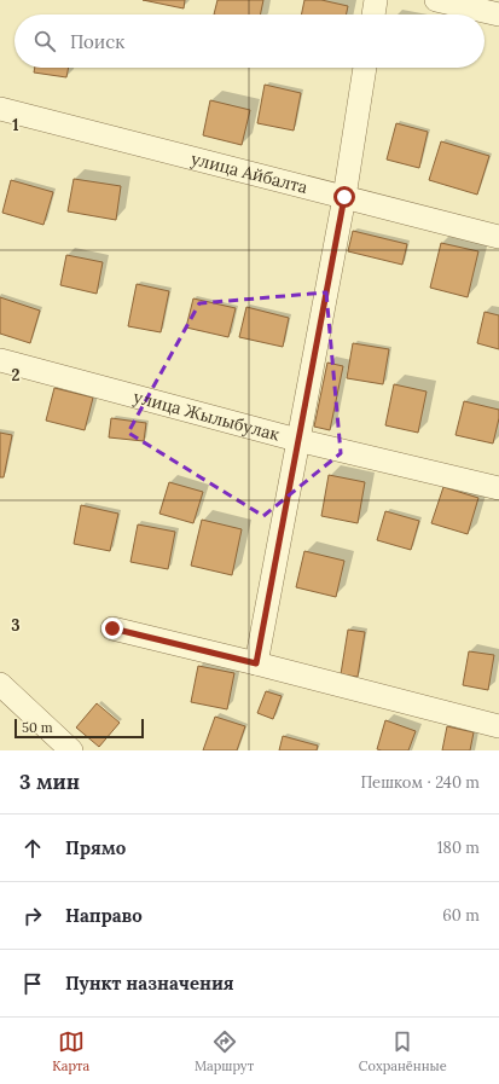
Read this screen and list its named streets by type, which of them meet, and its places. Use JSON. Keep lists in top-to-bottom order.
{
  "streets": {
    "street": ["улица Айбалта", "улица Жылыбулак"]
  },
  "scale_bar": "50 m",
  "page": {
    "search": "Поиск",
    "scale": "50 m",
    "heading": ["3 мин", "Пешком · 240 m"],
    "list": [
      ["Прямо", "180 m"],
      ["Направо", "60 m"],
      "Пункт назначения"
    ],
    "nav": ["Карта", "Маршрут", "Сохранённые"]
  },
  "grid": {
    "rows": ["1", "2", "3"]
  }
}
